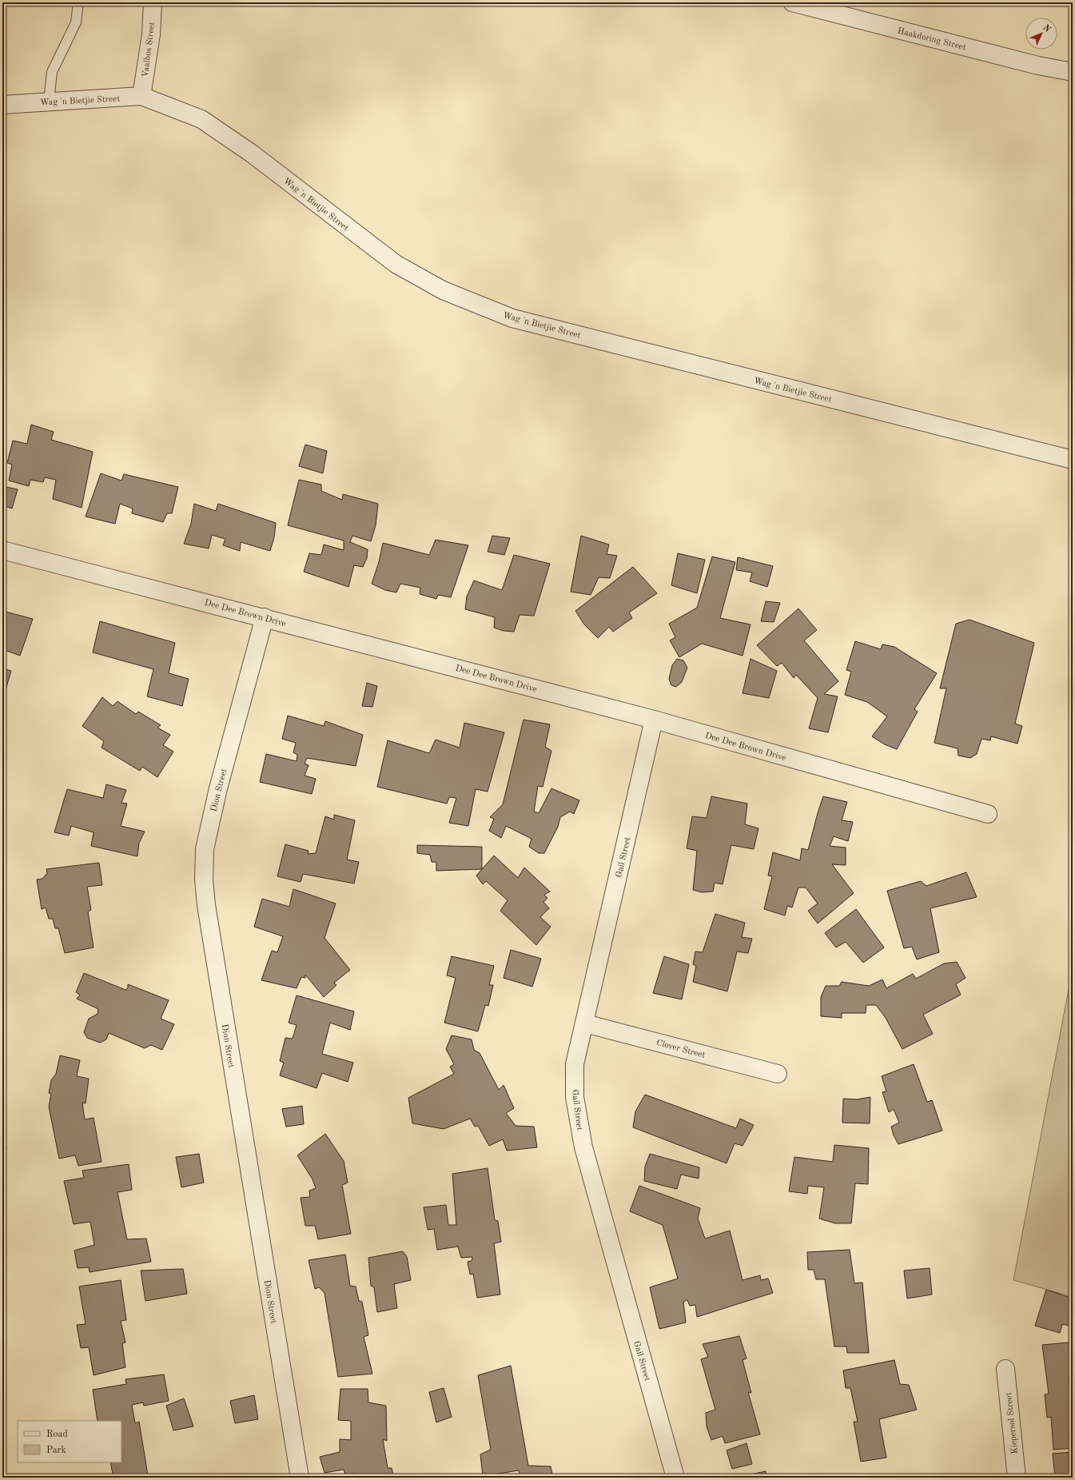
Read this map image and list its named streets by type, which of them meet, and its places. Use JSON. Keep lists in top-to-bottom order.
{
  "streets": {
    "street": [
      "Haakdoring Street",
      "Vaalbos Street",
      "Wag 'n Bietjie Street",
      "Dee Dee Brown Drive",
      "Dion Street",
      "Gail Street",
      "Clover Street",
      "Kiepersol Street"
    ]
  },
  "crossings": [
    ["Vaalbos Street", "Wag 'n Bietjie Street"],
    ["Dee Dee Brown Drive", "Dion Street"],
    ["Dee Dee Brown Drive", "Gail Street"],
    ["Gail Street", "Clover Street"]
  ],
  "legend": ["Road", "Park"],
  "north": "top right"
}
